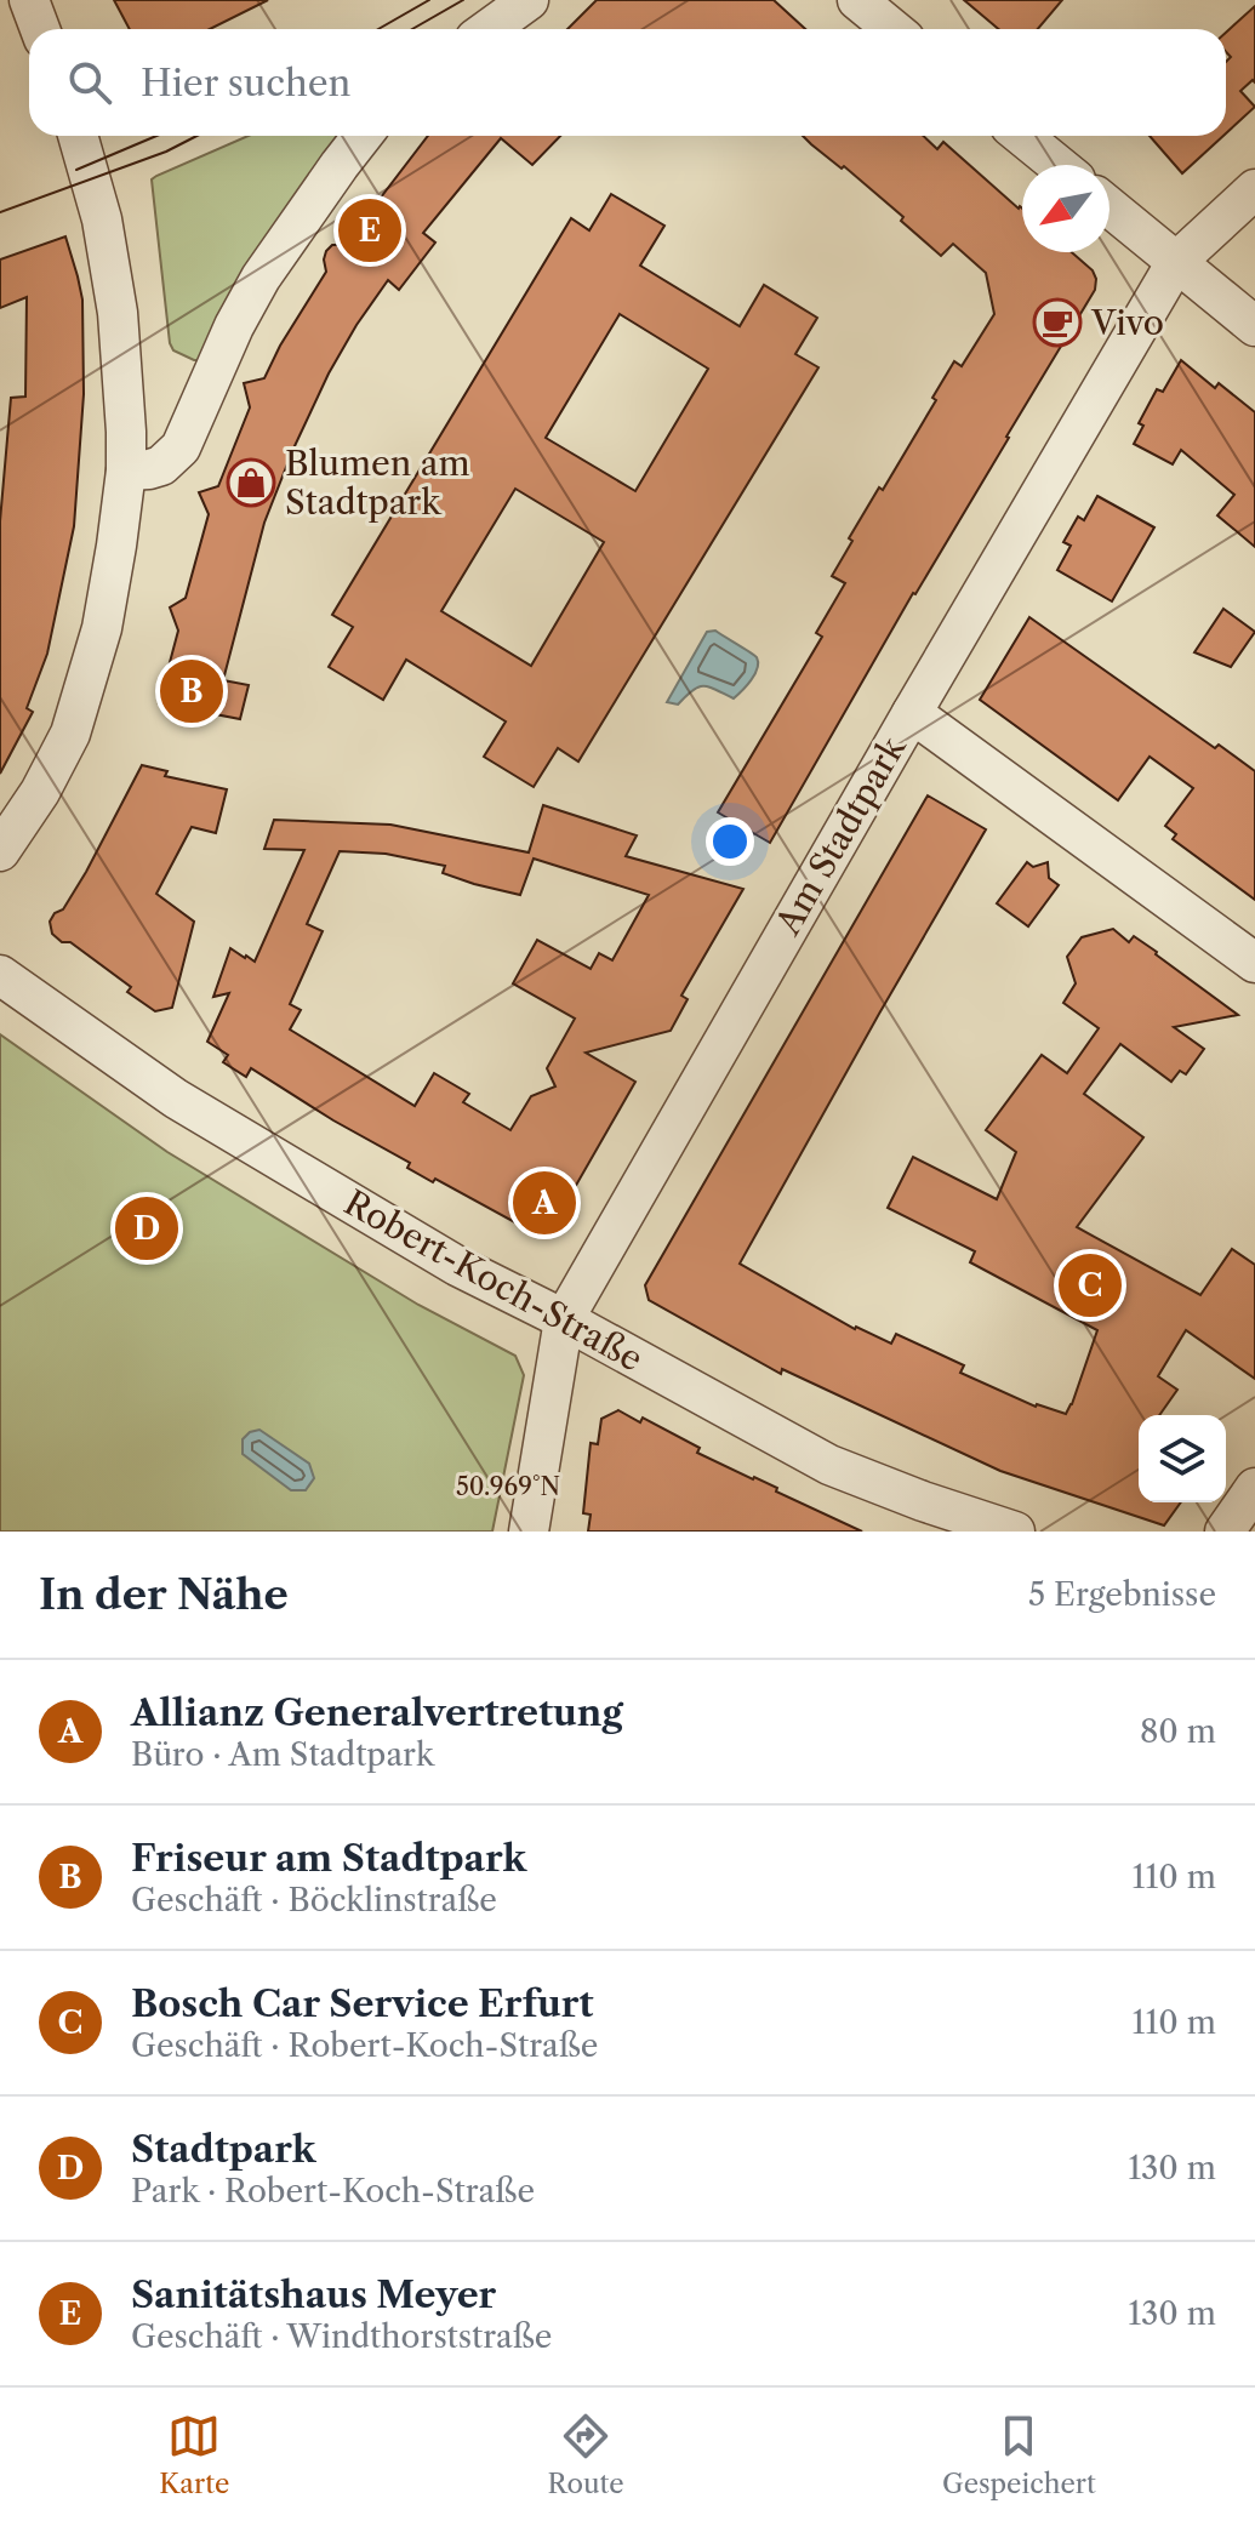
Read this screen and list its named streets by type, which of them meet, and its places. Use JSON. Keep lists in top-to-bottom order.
{
  "streets": {
    "street": ["Am Stadtpark", "Robert-Koch-Straße"]
  },
  "crossings": [
    ["Am Stadtpark", "Robert-Koch-Straße"]
  ],
  "places": {
    "cafe": ["Vivo"],
    "shop": ["Blumen am Stadtpark"]
  },
  "north": "bottom left",
  "page": {
    "search": "Hier suchen",
    "pins": [
      "E",
      "B",
      "A",
      "D",
      "C"
    ],
    "heading": ["In der Nähe", "5 Ergebnisse"],
    "list": [
      {
        "mark": "A",
        "name": "Allianz Generalvertretung",
        "note": "Büro · Am Stadtpark",
        "value": "80 m"
      },
      {
        "mark": "B",
        "name": "Friseur am Stadtpark",
        "note": "Geschäft · Böcklinstraße",
        "value": "110 m"
      },
      {
        "mark": "C",
        "name": "Bosch Car Service Erfurt",
        "note": "Geschäft · Robert-Koch-Straße",
        "value": "110 m"
      },
      {
        "mark": "D",
        "name": "Stadtpark",
        "note": "Park · Robert-Koch-Straße",
        "value": "130 m"
      },
      {
        "mark": "E",
        "name": "Sanitätshaus Meyer",
        "note": "Geschäft · Windthorststraße",
        "value": "130 m"
      }
    ],
    "nav": ["Karte", "Route", "Gespeichert"]
  },
  "coordinates": ["50.969°N"]
}
